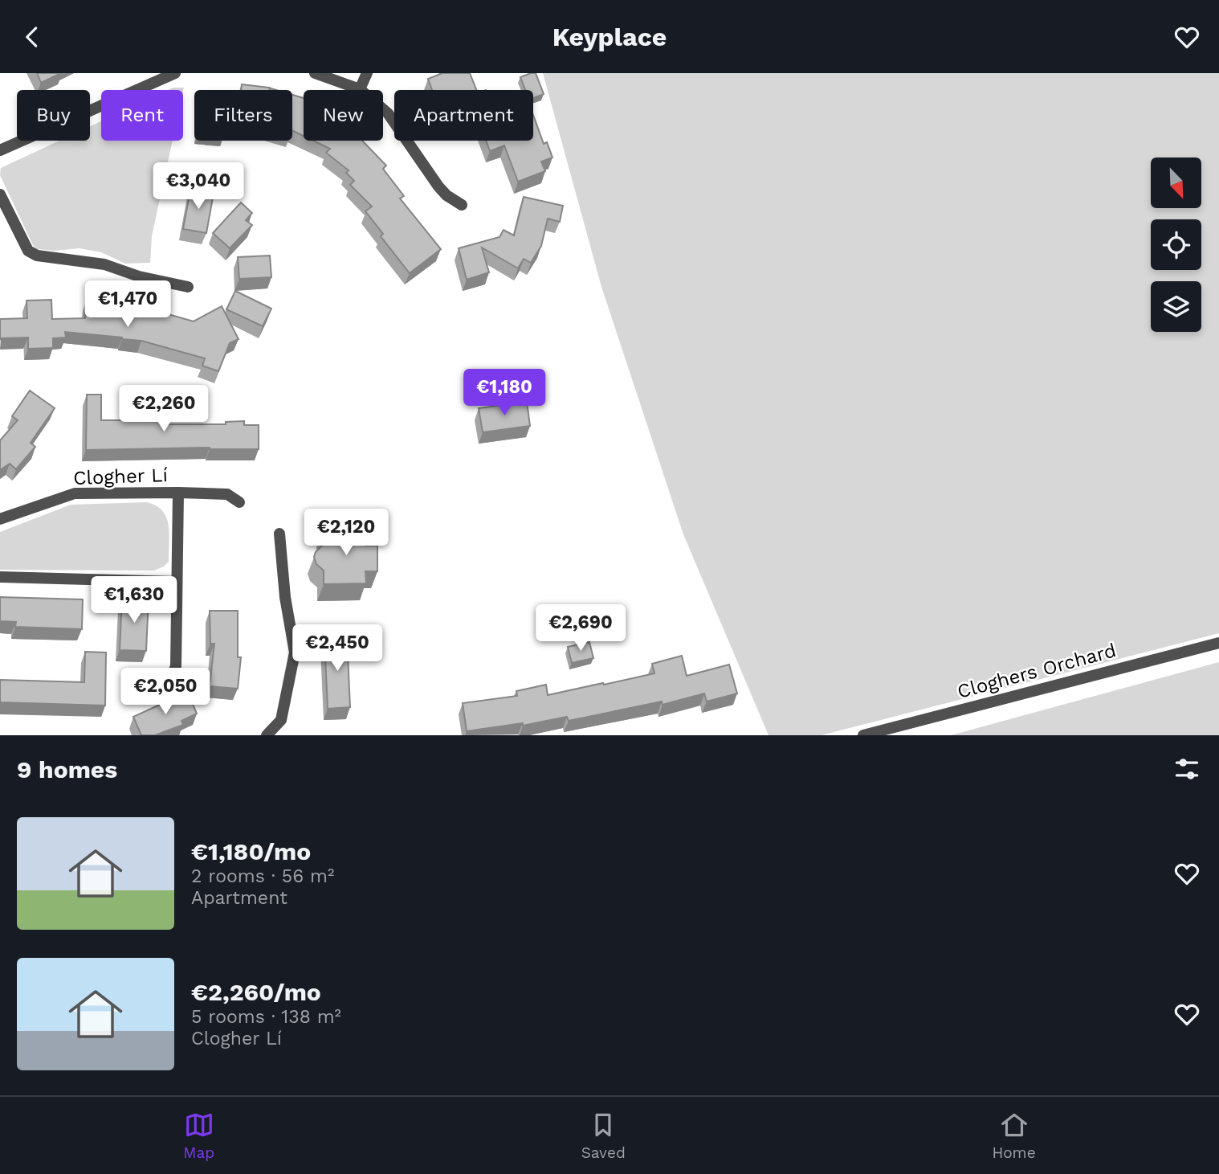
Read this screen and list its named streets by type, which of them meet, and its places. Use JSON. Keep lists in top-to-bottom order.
{
  "streets": {
    "street": ["Clogher Lí", "Cloghers Orchard"]
  },
  "north": "bottom right",
  "page": {
    "header": "Keyplace",
    "chip": [
      "Buy",
      "Rent",
      "Filters",
      "New",
      "Apartment"
    ],
    "price": [
      "€3,040",
      "€1,470",
      "€1,180",
      "€2,260",
      "€2,120",
      "€1,630",
      "€2,690",
      "€2,450",
      "€2,050"
    ],
    "heading": "9 homes",
    "list": [
      {
        "name": "€1,180/mo",
        "note": "2 rooms · 56 m² · Apartment"
      },
      {
        "name": "€2,260/mo",
        "note": "5 rooms · 138 m² · Clogher Lí"
      }
    ],
    "tabs": ["Map", "Saved", "Home"]
  }
}
